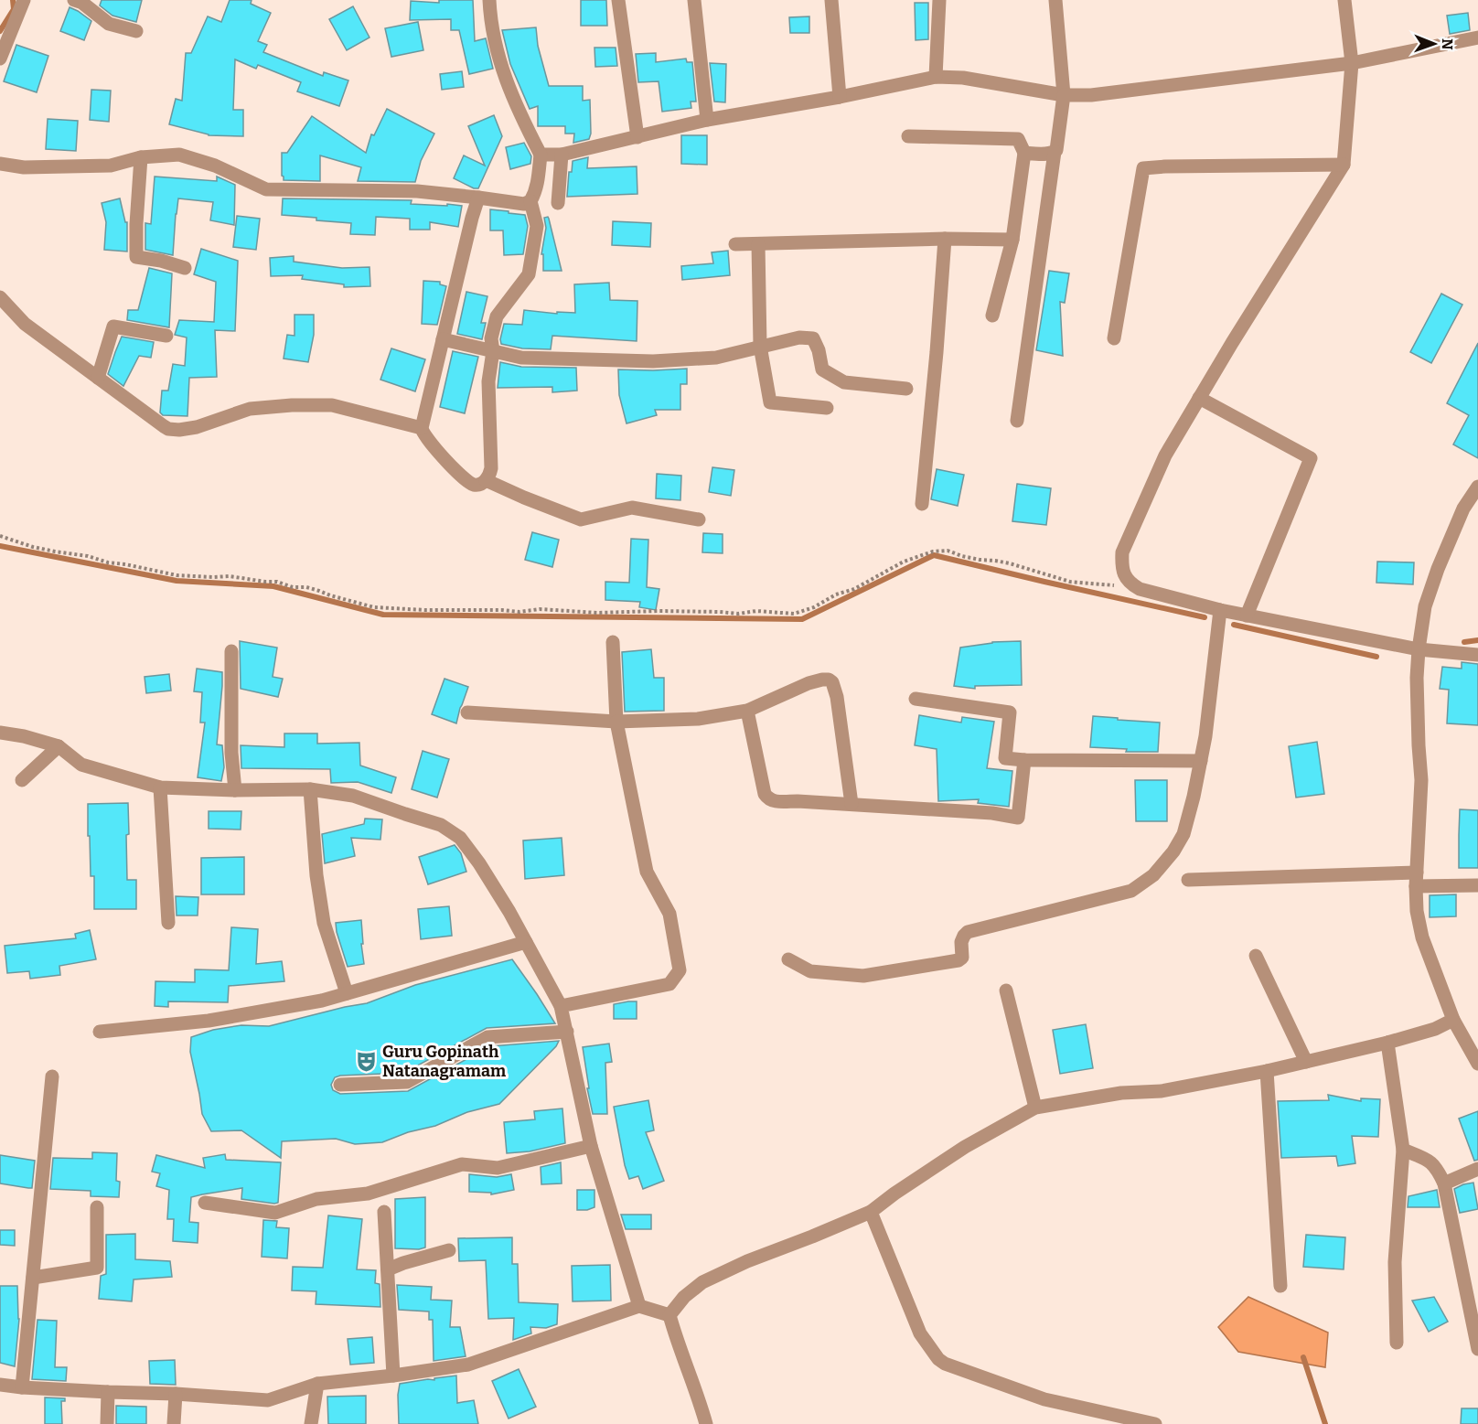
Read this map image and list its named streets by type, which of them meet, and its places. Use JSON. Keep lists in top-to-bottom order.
{
  "places": {
    "theatre": ["Guru Gopinath Natanagramam"]
  },
  "north": "right"
}
